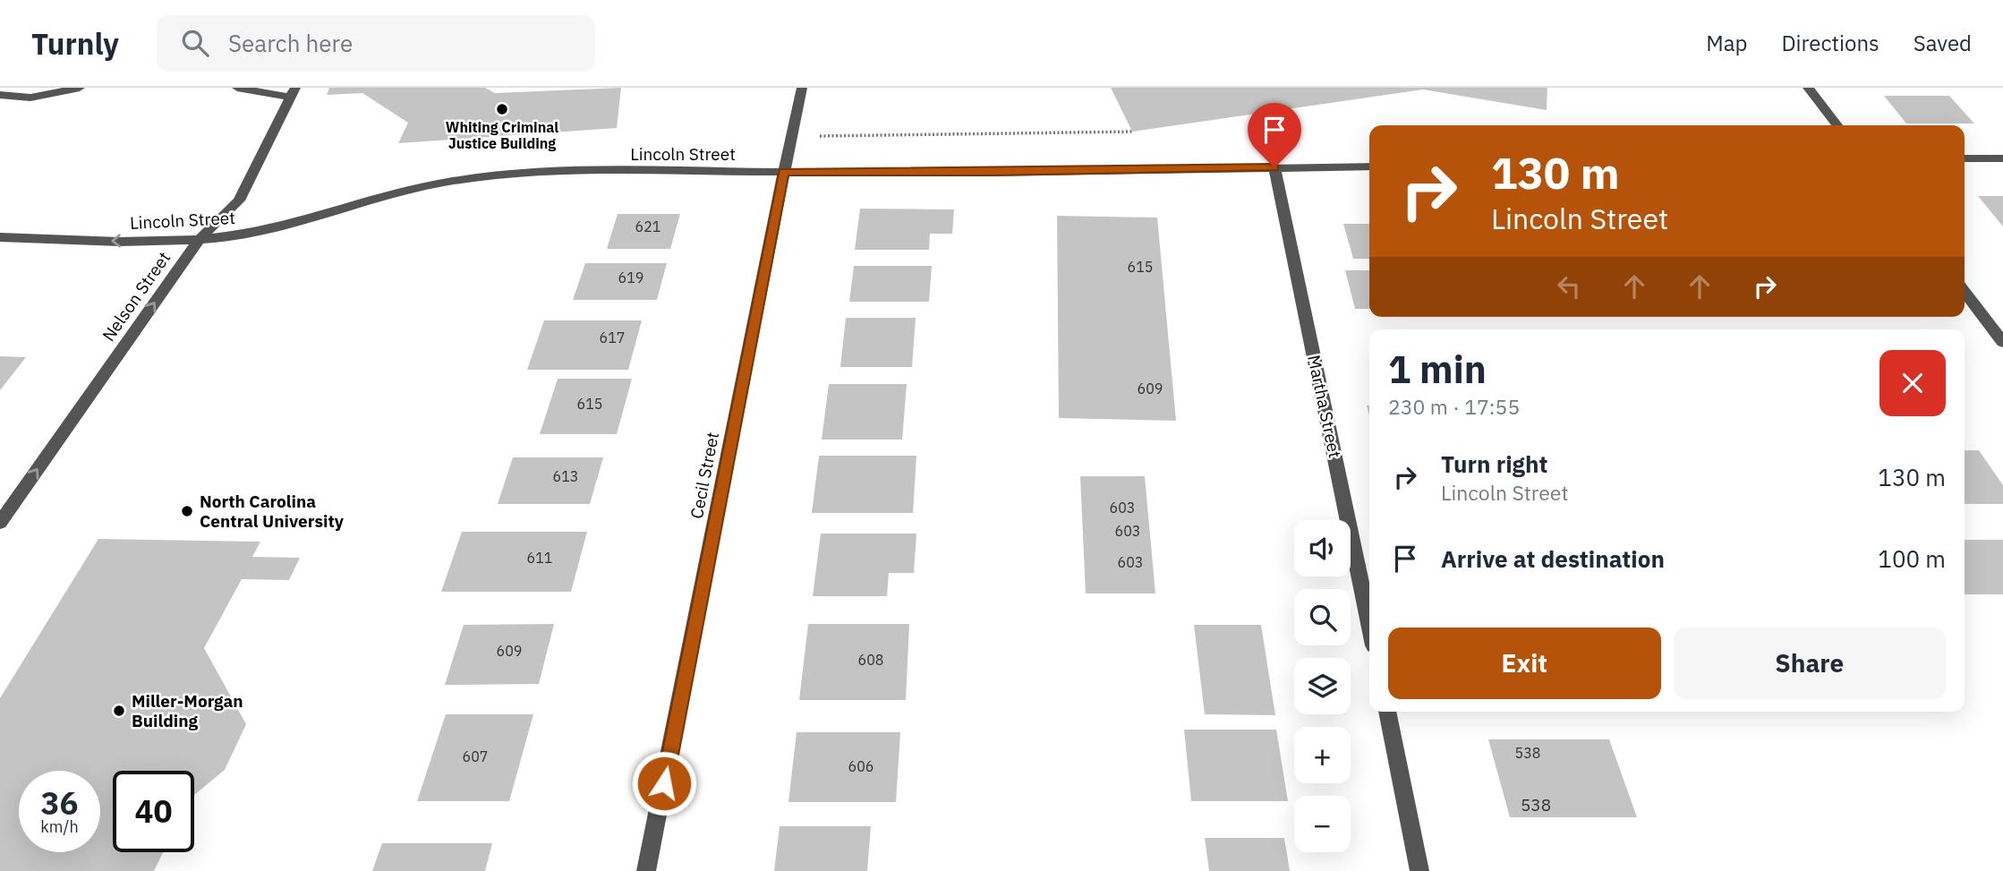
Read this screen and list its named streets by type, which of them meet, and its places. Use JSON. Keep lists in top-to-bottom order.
{
  "streets": {
    "street": [
      "Lincoln Street",
      "Nelson Street",
      "Martha Street",
      "Cecil Street"
    ]
  },
  "crossings": [
    ["Lincoln Street", "Nelson Street"],
    ["Lincoln Street", "Martha Street"],
    ["Lincoln Street", "Cecil Street"]
  ],
  "one_way": ["Nelson Street"],
  "places": ["Whiting Criminal Justice Building", "North Carolina Central University", "Miller-Morgan Building"],
  "house_numbers": [
    "621",
    "615",
    "619",
    "617",
    "609",
    "615",
    "613",
    "603",
    "603",
    "611",
    "603",
    "609",
    "608",
    "538",
    "607",
    "606",
    "538"
  ],
  "page": {
    "header": "Turnly",
    "search": "Search here",
    "nav": ["Map", "Directions", "Saved"],
    "turn": ["130 m", "Lincoln Street"],
    "heading": ["1 min", "230 m · 17:55"],
    "list": [
      {
        "name": "Turn right",
        "note": "Lincoln Street",
        "value": "130 m"
      },
      {
        "name": "Arrive at destination",
        "value": "100 m"
      }
    ],
    "map_buttons": ["+", "−"],
    "buttons": ["Exit", "Share"],
    "speed": "36 km/h",
    "limit": "40"
  }
}
